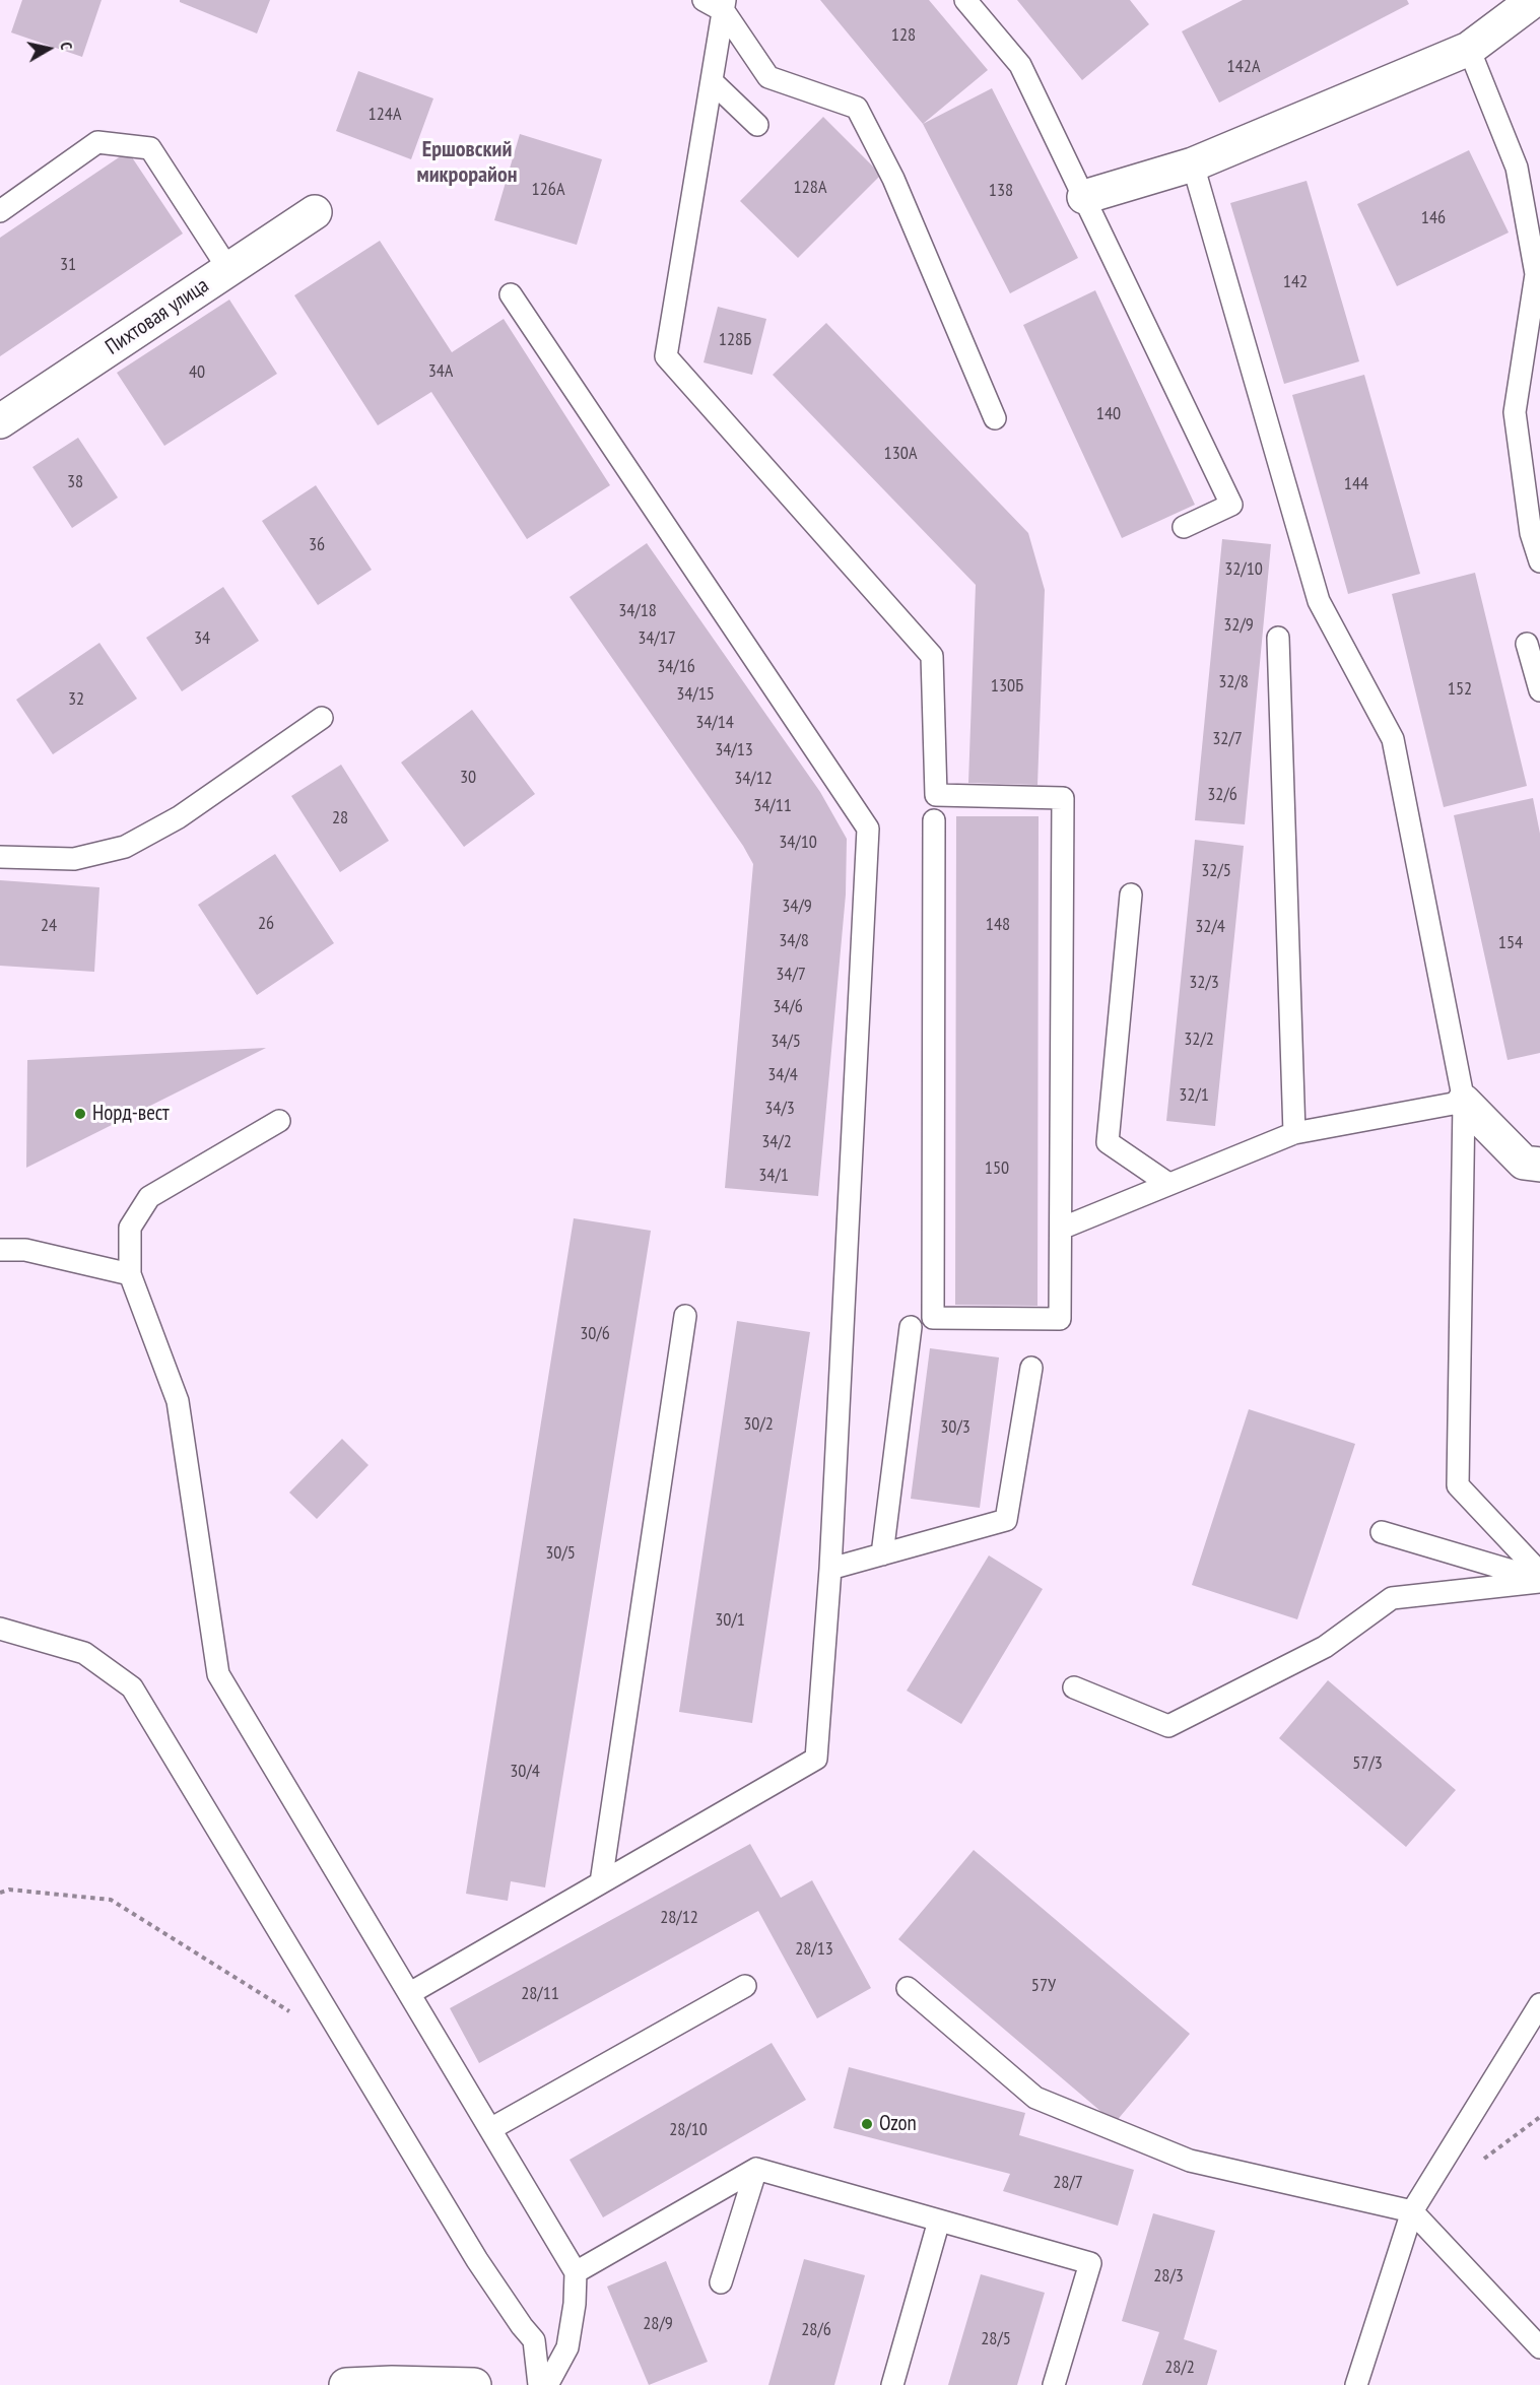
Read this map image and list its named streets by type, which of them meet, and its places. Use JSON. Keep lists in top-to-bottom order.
{
  "streets": {
    "street": ["Пихтовая улица"]
  },
  "districts": ["Ершовский микрорайон"],
  "places": ["Норд-вест", "Ozon"],
  "house_numbers": [
    "128",
    "142А",
    "124А",
    "128А",
    "126А",
    "138",
    "146",
    "31",
    "142",
    "128Б",
    "34А",
    "40",
    "140",
    "130А",
    "38",
    "144",
    "36",
    "32/10",
    "34/18",
    "32/9",
    "34",
    "34/17",
    "34/16",
    "32/8",
    "130Б",
    "152",
    "34/15",
    "32",
    "34/14",
    "32/7",
    "34/13",
    "30",
    "34/12",
    "32/6",
    "34/11",
    "28",
    "34/10",
    "32/5",
    "34/9",
    "26",
    "148",
    "24",
    "32/4",
    "34/8",
    "154",
    "34/7",
    "32/3",
    "34/6",
    "32/2",
    "34/5",
    "34/4",
    "32/1",
    "34/3",
    "34/2",
    "150",
    "34/1",
    "30/6",
    "30/2",
    "30/3",
    "30/5",
    "30/1",
    "57/3",
    "30/4",
    "28/12",
    "28/13",
    "57У",
    "28/11",
    "28/10",
    "28/7",
    "28/3",
    "28/9",
    "28/6",
    "28/5",
    "28/2"
  ],
  "north": "right"
}
